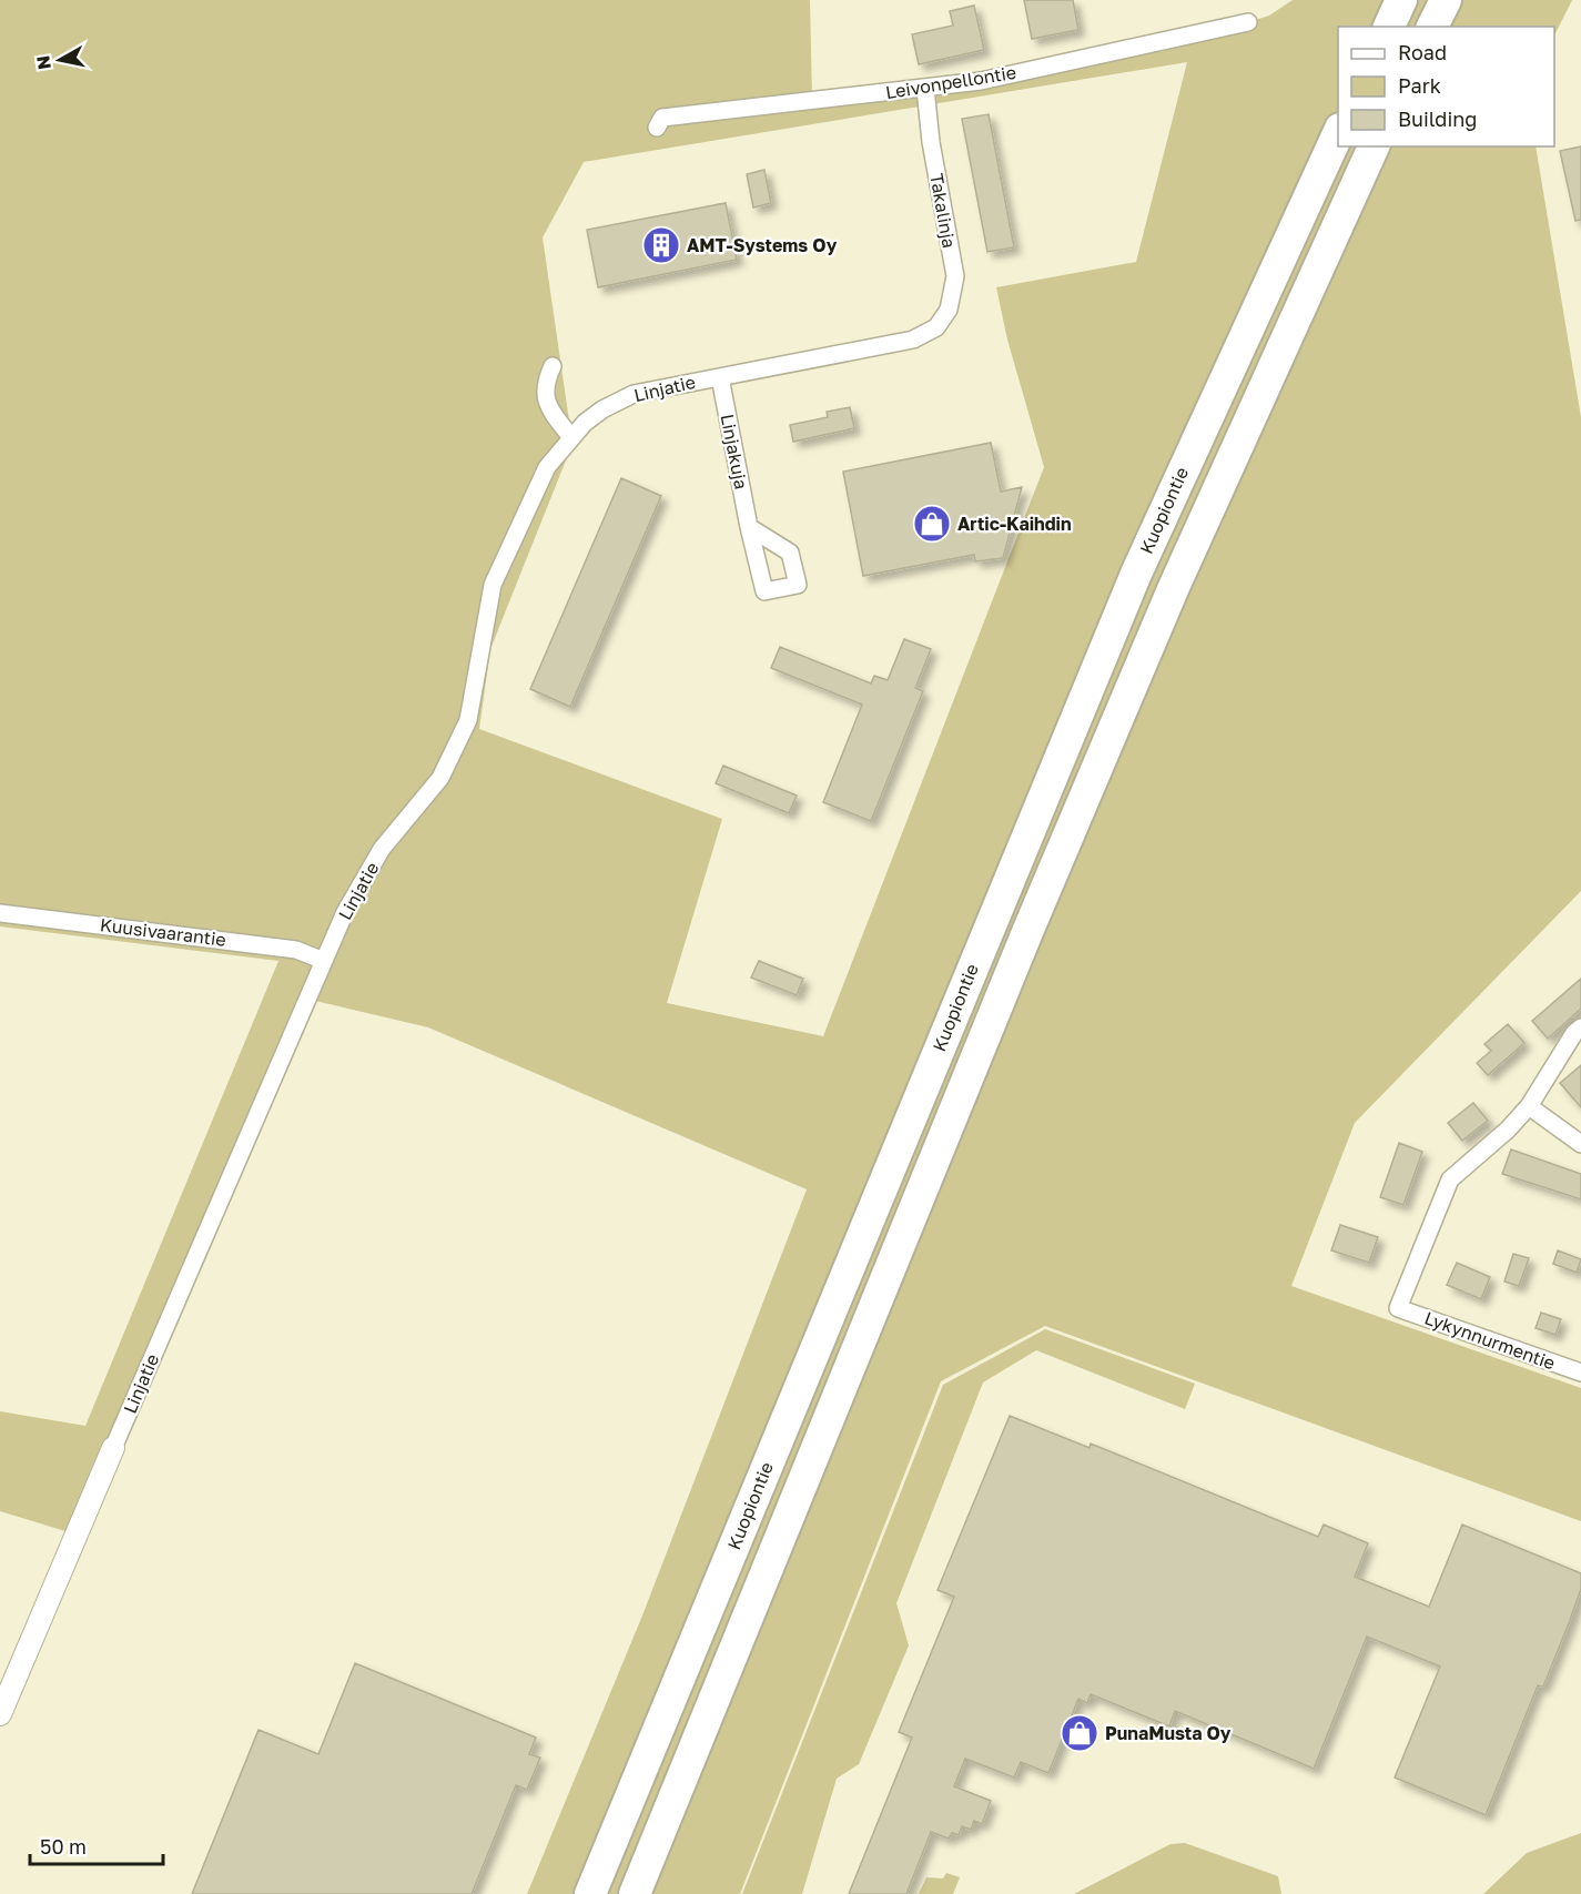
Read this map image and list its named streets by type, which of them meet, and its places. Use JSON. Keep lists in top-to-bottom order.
{
  "streets": {
    "highway": ["Kuopiontie"],
    "street": [
      "Leivonpellontie",
      "Takalinja",
      "Linjatie",
      "Linjakuja",
      "Kuusivaarantie",
      "Lykynnurmentie"
    ]
  },
  "crossings": [
    ["Leivonpellontie", "Takalinja"],
    ["Takalinja", "Linjatie"],
    ["Linjatie", "Linjakuja"],
    ["Linjatie", "Kuusivaarantie"]
  ],
  "places": {
    "building": ["AMT-Systems Oy"],
    "shop": ["Artic-Kaihdin", "PunaMusta Oy"]
  },
  "legend": ["Road", "Park", "Building"],
  "scale_bar": "50 m",
  "north": "left"
}
